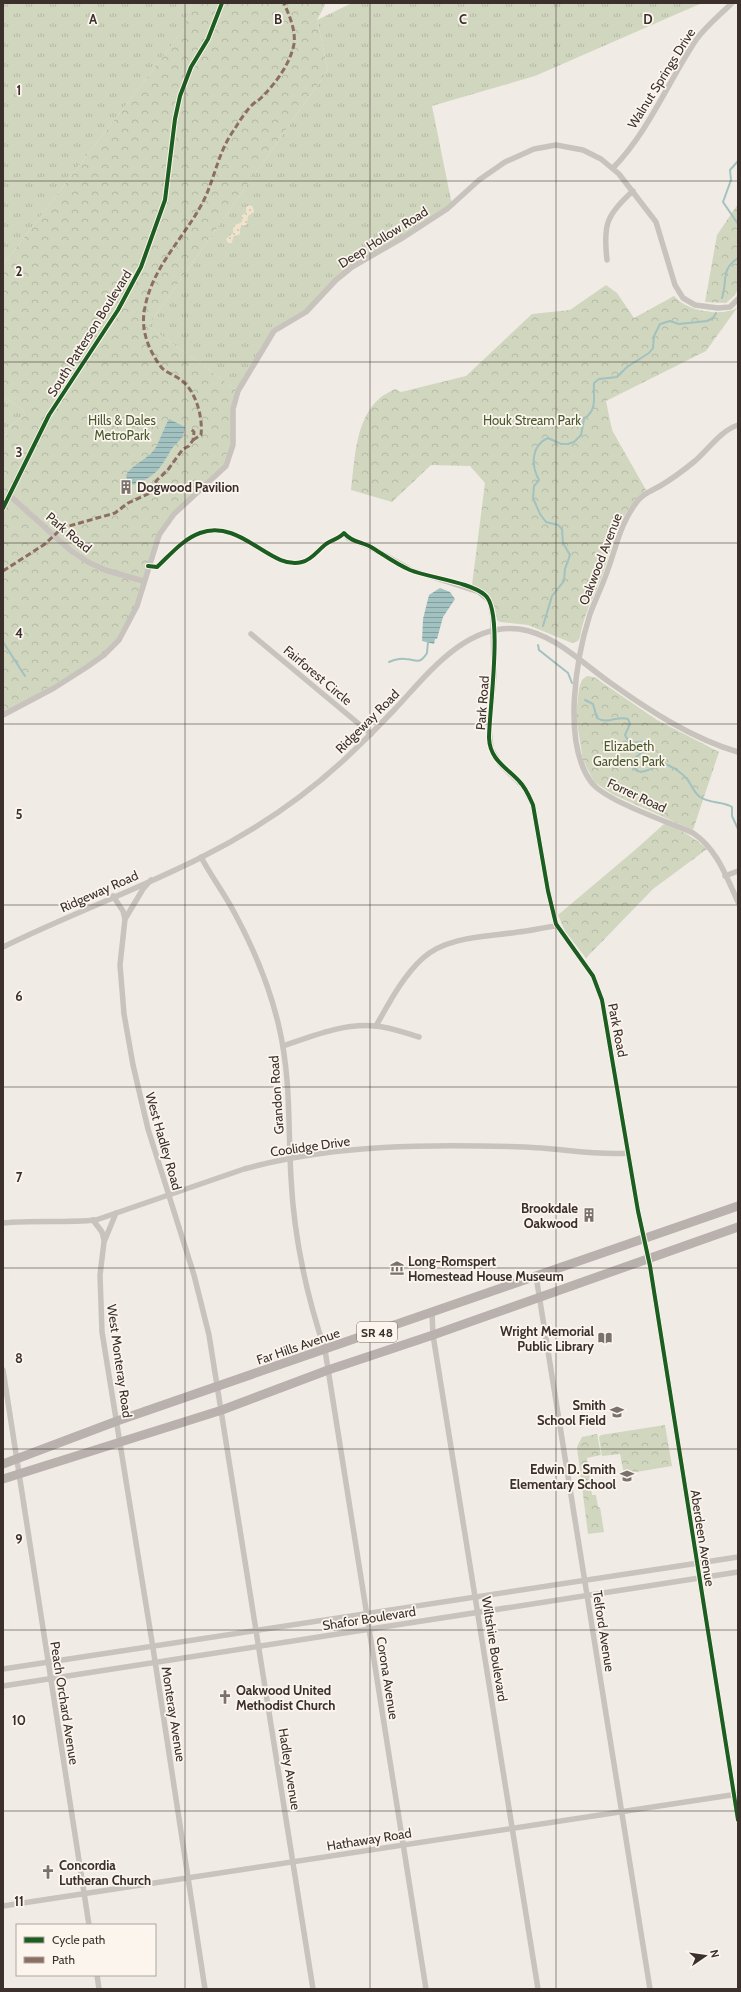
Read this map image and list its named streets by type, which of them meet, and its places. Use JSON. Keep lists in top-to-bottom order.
{
  "streets": {
    "main road": ["SR 48", "Far Hills Avenue"],
    "street": [
      "Walnut Springs Drive",
      "Deep Hollow Road",
      "South Patterson Boulevard",
      "Park Road",
      "Oakwood Avenue",
      "Fairforest Circle",
      "Ridgeway Road",
      "Forrer Road",
      "Grandon Road",
      "West Hadley Road",
      "Coolidge Drive",
      "West Monteray Road",
      "Aberdeen Avenue",
      "Shafor Boulevard",
      "Telford Avenue",
      "Wiltshire Boulevard",
      "Corona Avenue",
      "Peach Orchard Avenue",
      "Monteray Avenue",
      "Hadley Avenue",
      "Hathaway Road"
    ]
  },
  "crossings": [
    ["Walnut Springs Drive", "Deep Hollow Road"],
    ["Deep Hollow Road", "Park Road"],
    ["South Patterson Boulevard", "Park Road"],
    ["Park Road", "Ridgeway Road"],
    ["Park Road", "Coolidge Drive"],
    ["Park Road", "SR 48"],
    ["Park Road", "Far Hills Avenue"],
    ["Park Road", "Aberdeen Avenue"],
    ["Oakwood Avenue", "Ridgeway Road"],
    ["Oakwood Avenue", "Forrer Road"],
    ["Fairforest Circle", "Ridgeway Road"],
    ["Ridgeway Road", "Forrer Road"],
    ["Ridgeway Road", "Grandon Road"],
    ["Ridgeway Road", "West Hadley Road"],
    ["Grandon Road", "Coolidge Drive"],
    ["Grandon Road", "SR 48"],
    ["Grandon Road", "Far Hills Avenue"],
    ["Grandon Road", "Corona Avenue"],
    ["West Hadley Road", "Coolidge Drive"],
    ["West Hadley Road", "SR 48"],
    ["West Hadley Road", "Far Hills Avenue"],
    ["West Hadley Road", "Hadley Avenue"],
    ["Coolidge Drive", "West Monteray Road"],
    ["SR 48", "West Monteray Road"],
    ["SR 48", "Aberdeen Avenue"],
    ["SR 48", "Telford Avenue"],
    ["SR 48", "Wiltshire Boulevard"],
    ["SR 48", "Corona Avenue"],
    ["SR 48", "Peach Orchard Avenue"],
    ["SR 48", "Monteray Avenue"],
    ["SR 48", "Hadley Avenue"],
    ["Far Hills Avenue", "West Monteray Road"],
    ["Far Hills Avenue", "Telford Avenue"],
    ["Far Hills Avenue", "Wiltshire Boulevard"],
    ["Far Hills Avenue", "Peach Orchard Avenue"],
    ["West Monteray Road", "Monteray Avenue"],
    ["Aberdeen Avenue", "Shafor Boulevard"],
    ["Aberdeen Avenue", "Hathaway Road"],
    ["Shafor Boulevard", "Telford Avenue"],
    ["Shafor Boulevard", "Wiltshire Boulevard"],
    ["Shafor Boulevard", "Corona Avenue"],
    ["Shafor Boulevard", "Peach Orchard Avenue"],
    ["Shafor Boulevard", "Monteray Avenue"],
    ["Shafor Boulevard", "Hadley Avenue"],
    ["Telford Avenue", "Hathaway Road"],
    ["Wiltshire Boulevard", "Hathaway Road"],
    ["Corona Avenue", "Hathaway Road"],
    ["Peach Orchard Avenue", "Hathaway Road"],
    ["Monteray Avenue", "Hathaway Road"],
    ["Hadley Avenue", "Hathaway Road"]
  ],
  "parks": ["Hills & Dales MetroPark", "Houk Stream Park", "Elizabeth Gardens Park"],
  "places": {
    "building": ["Dogwood Pavilion", "Brookdale Oakwood"],
    "museum": ["Long-Romspert Homestead House Museum"],
    "library": ["Wright Memorial Public Library"],
    "school or university": ["Smith School Field", "Edwin D. Smith Elementary School"],
    "church": ["Oakwood United Methodist Church", "Concordia Lutheran Church"]
  },
  "legend": ["Cycle path", "Path"],
  "north": "right",
  "grid": {
    "columns": [
      "A",
      "B",
      "C",
      "D"
    ],
    "rows": [
      "1",
      "2",
      "3",
      "4",
      "5",
      "6",
      "7",
      "8",
      "9",
      "10",
      "11"
    ]
  }
}
